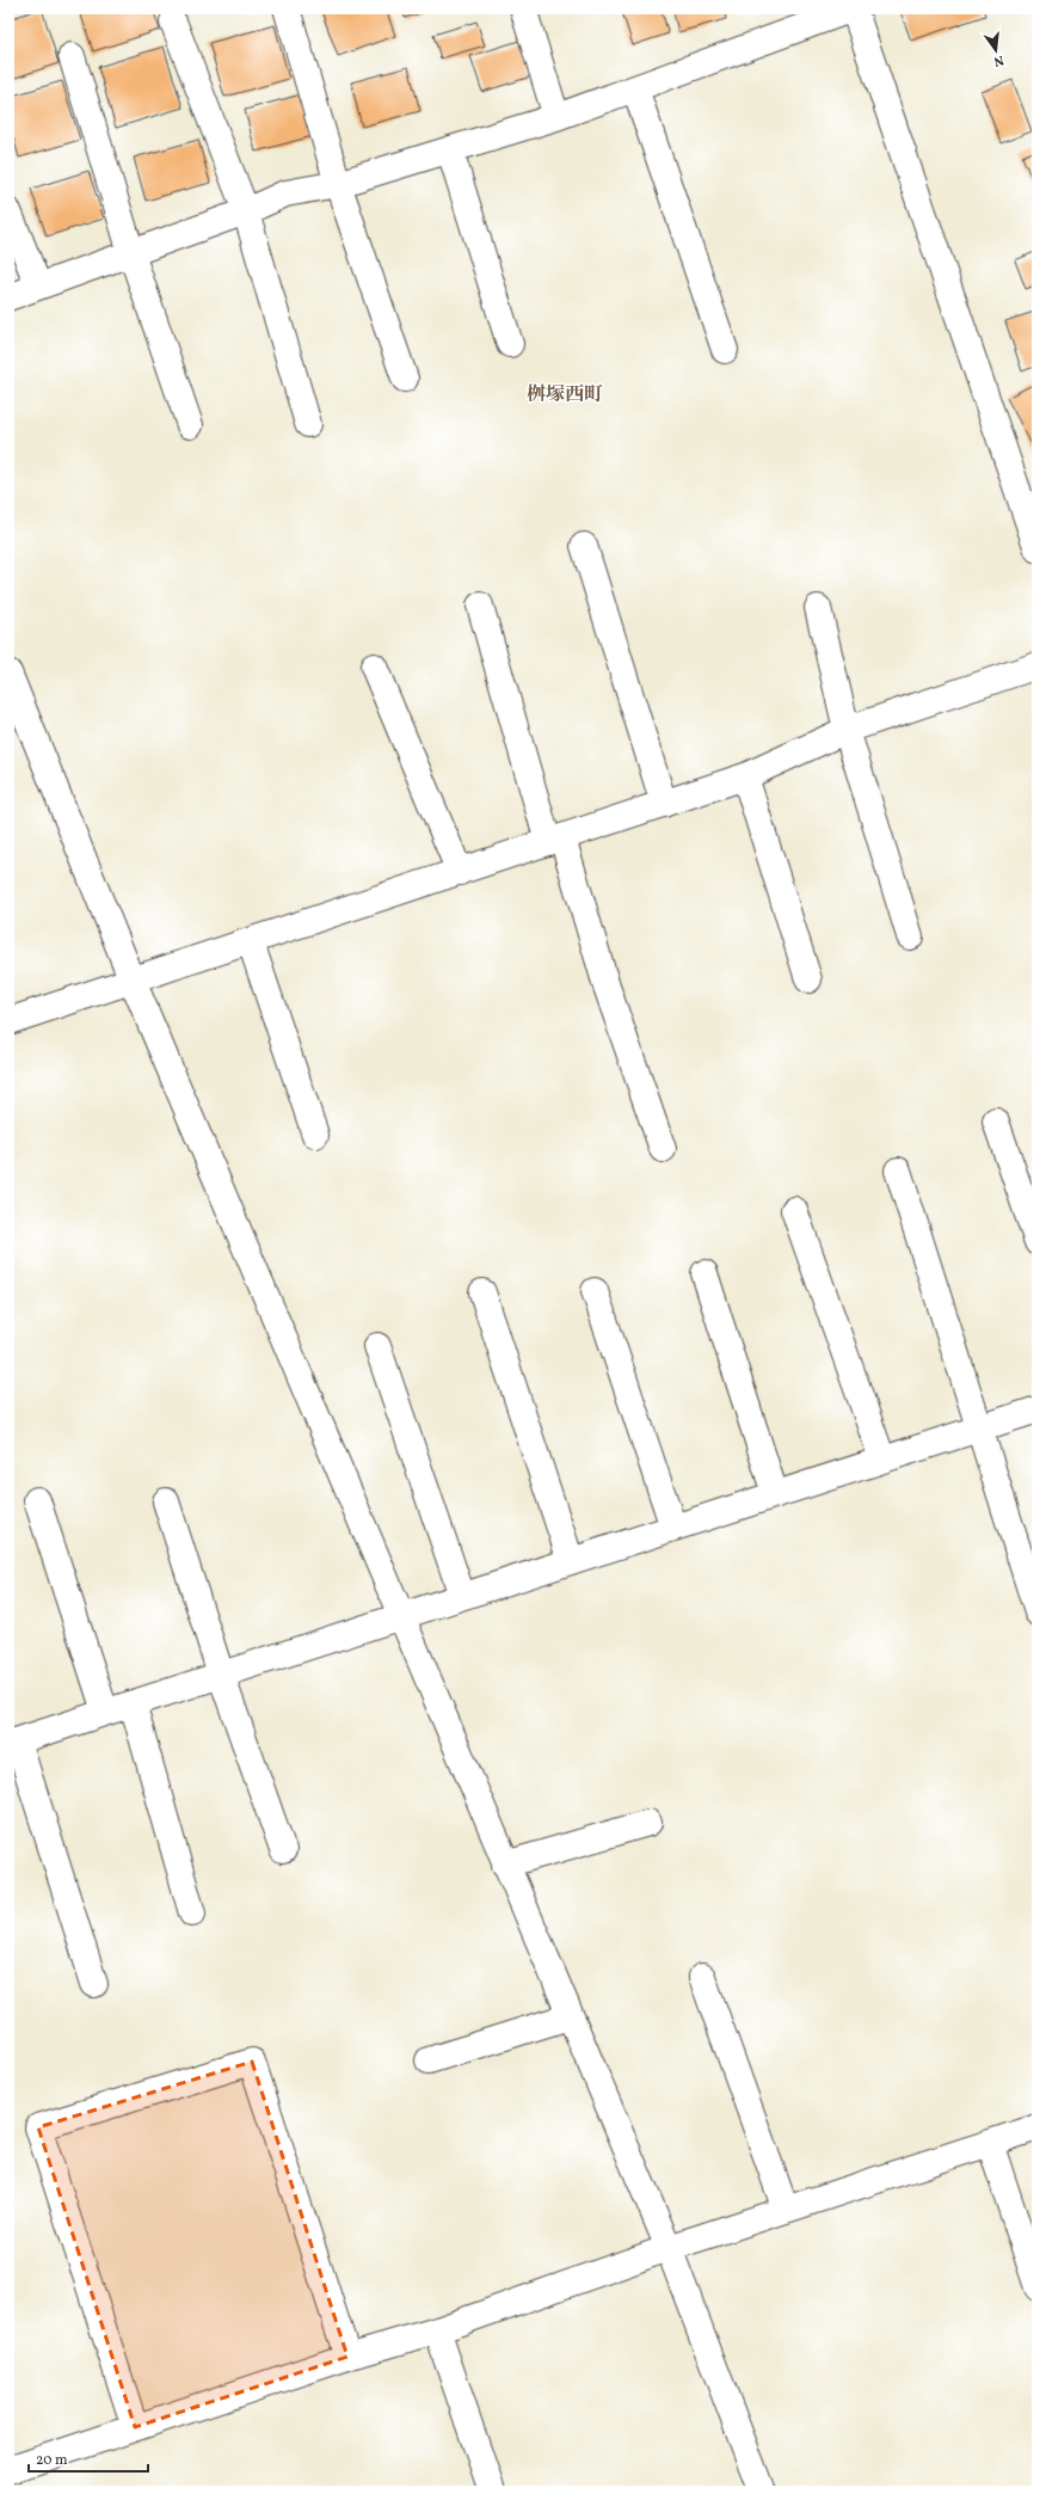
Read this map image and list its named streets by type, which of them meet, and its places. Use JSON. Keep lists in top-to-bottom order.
{
  "districts": ["桝塚西町"],
  "scale_bar": "20 m",
  "north": "bottom"
}
